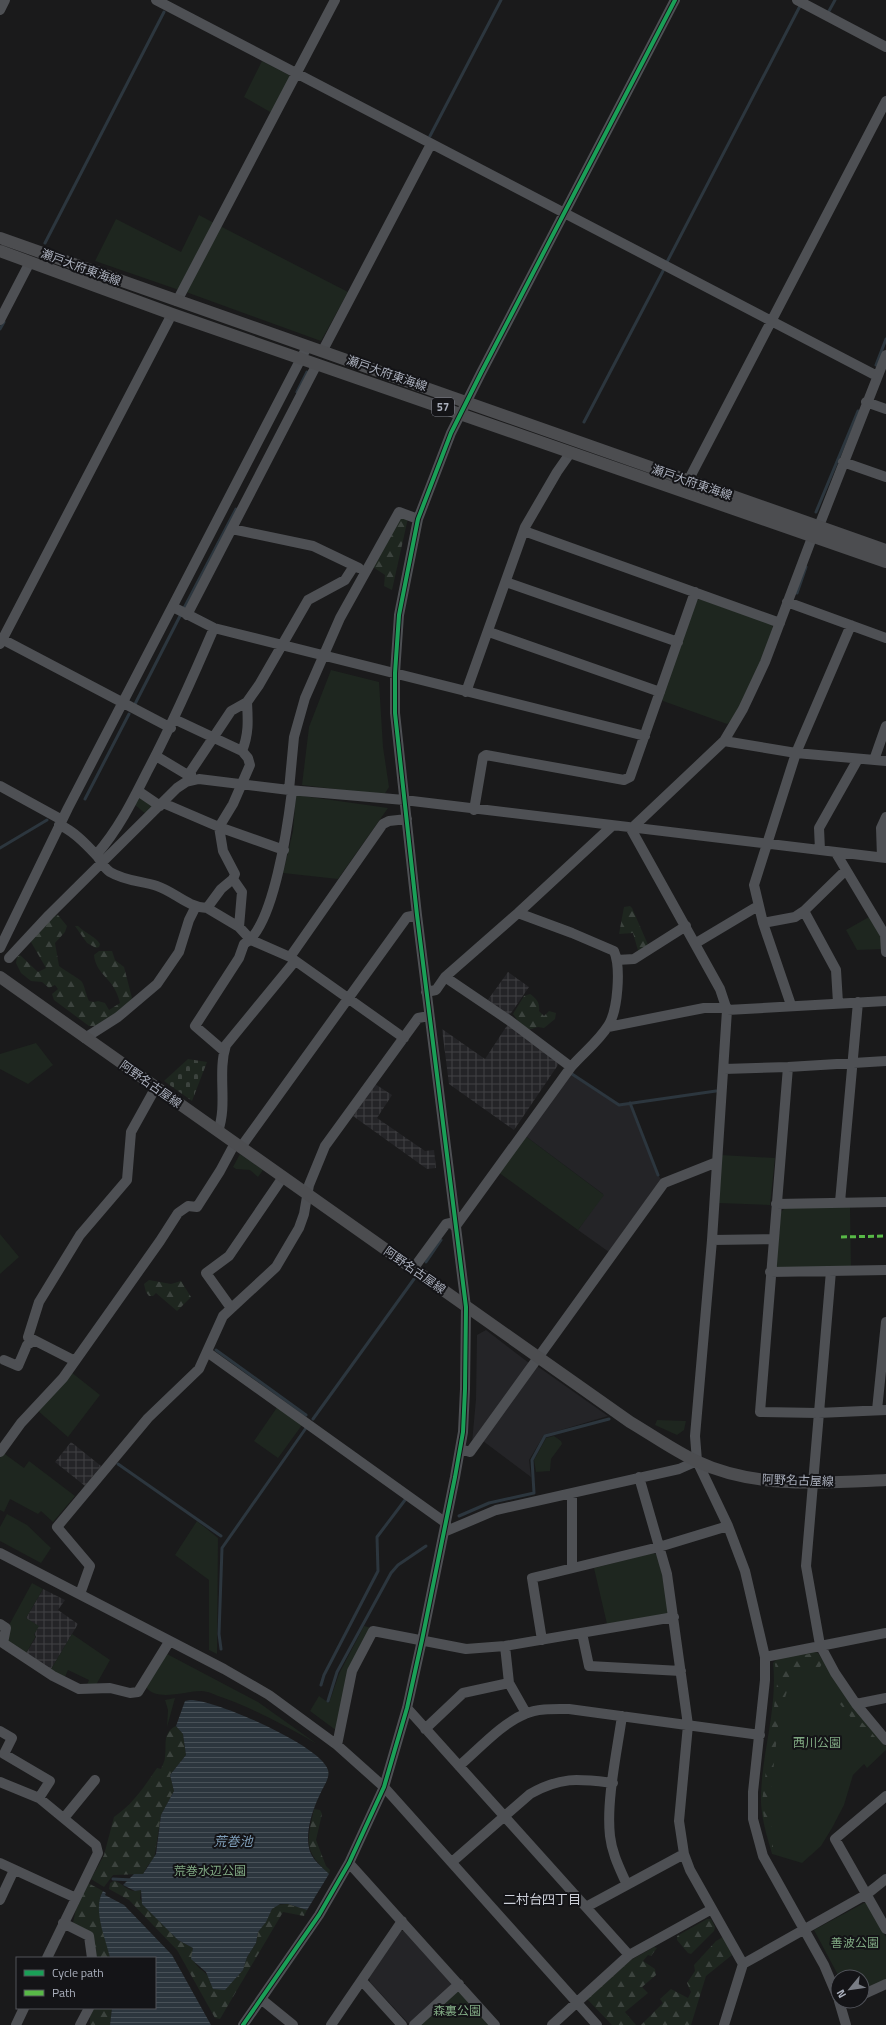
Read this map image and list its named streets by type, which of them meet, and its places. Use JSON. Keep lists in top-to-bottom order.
{
  "streets": {
    "main road": ["瀬戸大府東海線", "57", "阿野名古屋線"]
  },
  "districts": ["二村台四丁目"],
  "water": ["荒巻池"],
  "parks": [
    "西川公園",
    "荒巻水辺公園",
    "善波公園",
    "森裏公園"
  ],
  "legend": ["Cycle path", "Path"],
  "north": "bottom left"
}
